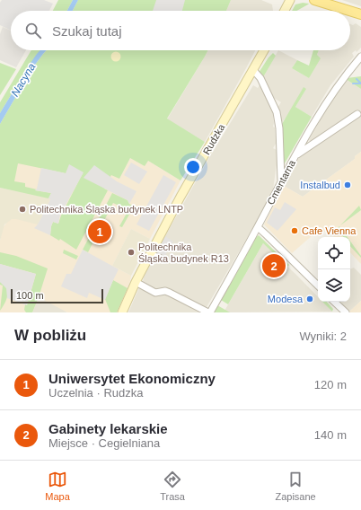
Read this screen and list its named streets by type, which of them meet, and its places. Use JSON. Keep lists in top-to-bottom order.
{
  "streets": {
    "street": ["Rudzka", "Cmentarna"]
  },
  "water": ["Nacyna"],
  "places": [
    "Instalbud",
    "Politechnika Śląska budynek LNTP",
    "Cafe Vienna",
    "Politechnika Śląska budynek R13",
    "Modesa"
  ],
  "scale_bar": "100 m",
  "page": {
    "search": "Szukaj tutaj",
    "pins": ["1", "2"],
    "scale": "100 m",
    "heading": ["W pobliżu", "Wyniki: 2"],
    "list": [
      {
        "mark": "1",
        "name": "Uniwersytet Ekonomiczny",
        "note": "Uczelnia · Rudzka",
        "value": "120 m"
      },
      {
        "mark": "2",
        "name": "Gabinety lekarskie",
        "note": "Miejsce · Cegielniana",
        "value": "140 m"
      }
    ],
    "nav": ["Mapa", "Trasa", "Zapisane"]
  }
}
